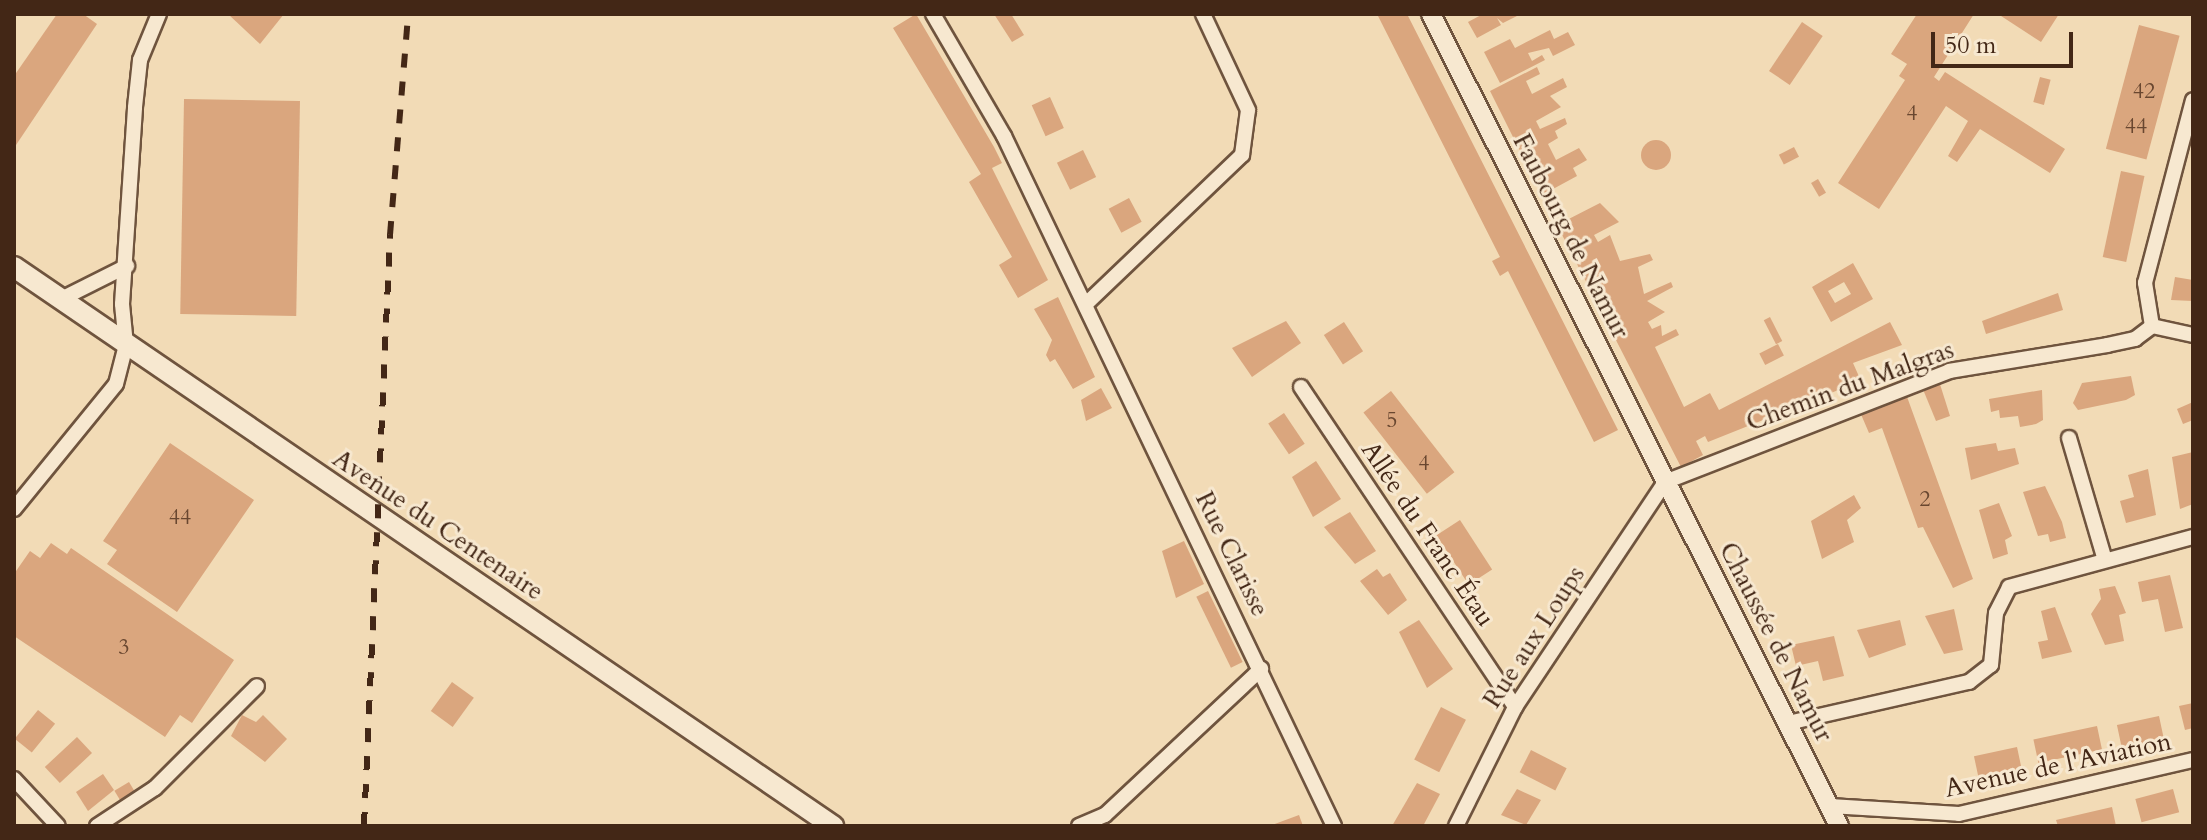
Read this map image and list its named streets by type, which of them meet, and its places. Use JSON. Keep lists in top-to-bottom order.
{
  "streets": {
    "main road": ["Avenue du Centenaire"],
    "street": [
      "Faubourg de Namur",
      "Chemin du Malgras",
      "Allée du Franc Étau",
      "Rue Clarisse",
      "Rue aux Loups",
      "Chaussée de Namur",
      "Avenue de l'Aviation"
    ]
  },
  "crossings": [
    ["Faubourg de Namur", "Chemin du Malgras"],
    ["Faubourg de Namur", "Rue aux Loups"],
    ["Faubourg de Namur", "Chaussée de Namur"],
    ["Chemin du Malgras", "Rue aux Loups"],
    ["Chemin du Malgras", "Chaussée de Namur"],
    ["Allée du Franc Étau", "Rue aux Loups"],
    ["Rue aux Loups", "Chaussée de Namur"],
    ["Chaussée de Namur", "Avenue de l'Aviation"]
  ],
  "house_numbers": [
    "42",
    "4",
    "44",
    "5",
    "4",
    "2",
    "44",
    "3"
  ],
  "scale_bar": "50 m"
}
